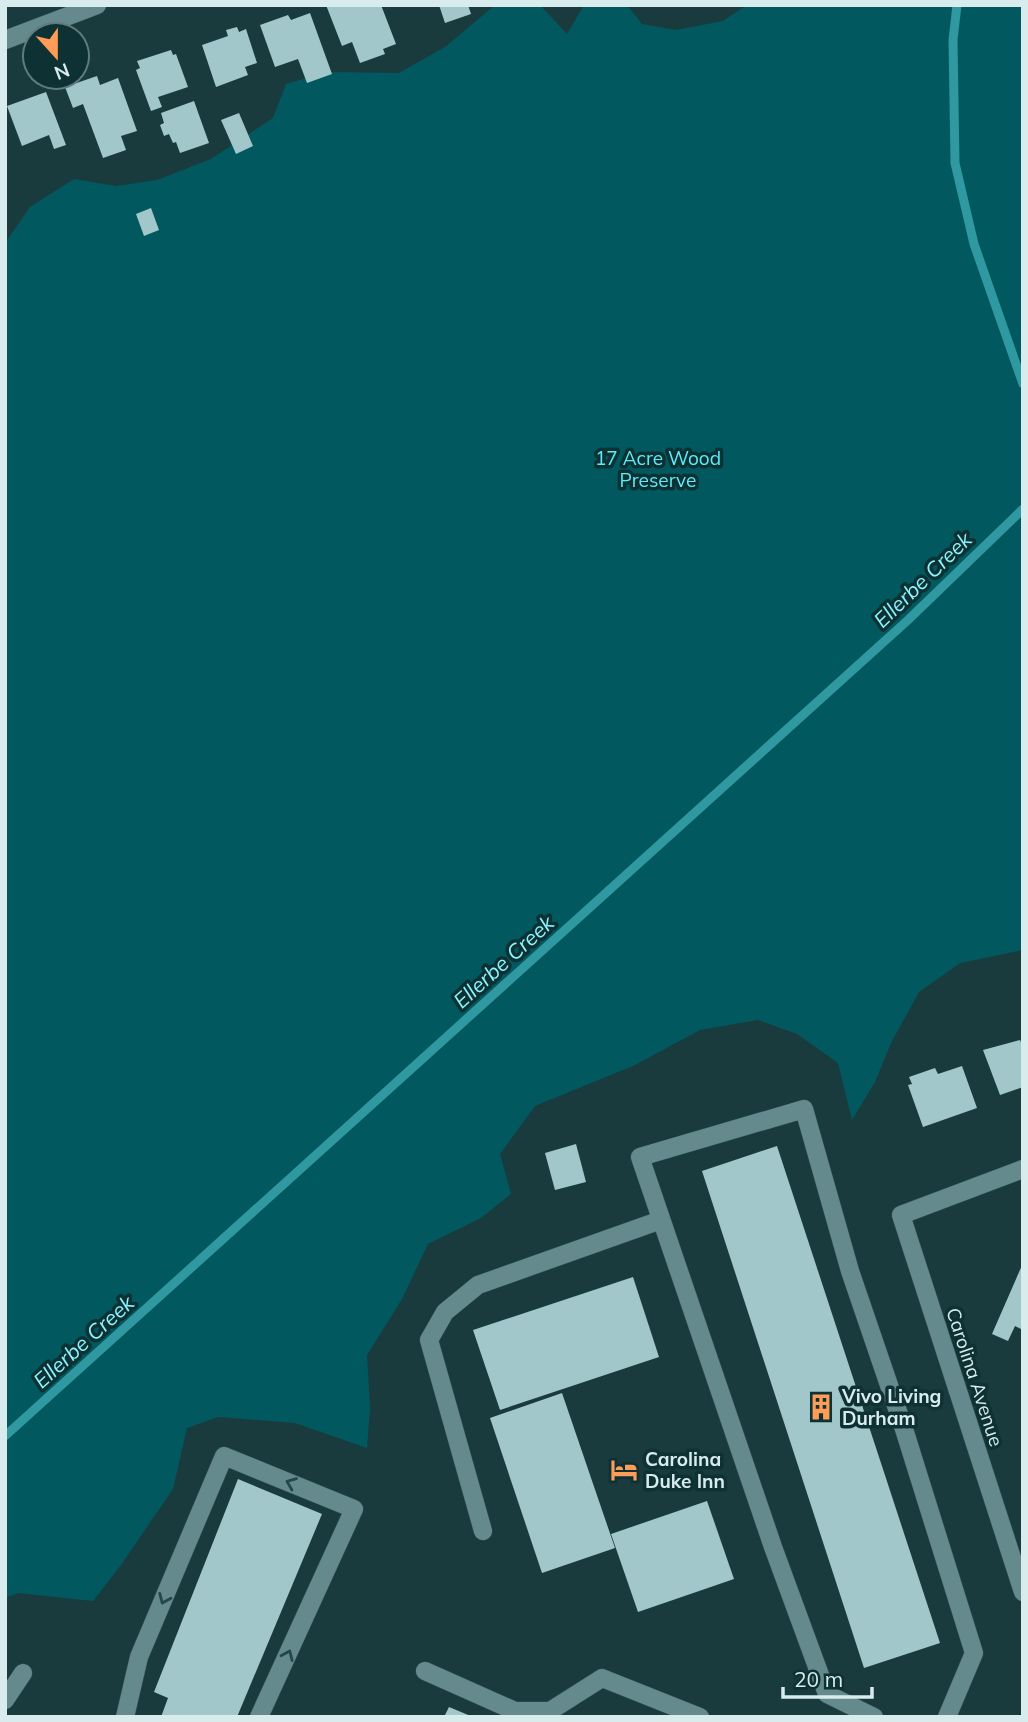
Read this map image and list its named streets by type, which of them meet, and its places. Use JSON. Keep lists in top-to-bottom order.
{
  "streets": {
    "street": ["Carolina Avenue"]
  },
  "water": ["Ellerbe Creek"],
  "parks": ["17 Acre Wood Preserve"],
  "places": {
    "building": ["Vivo Living Durham"],
    "hotel": ["Carolina Duke Inn"]
  },
  "scale_bar": "20 m",
  "north": "bottom"
}
